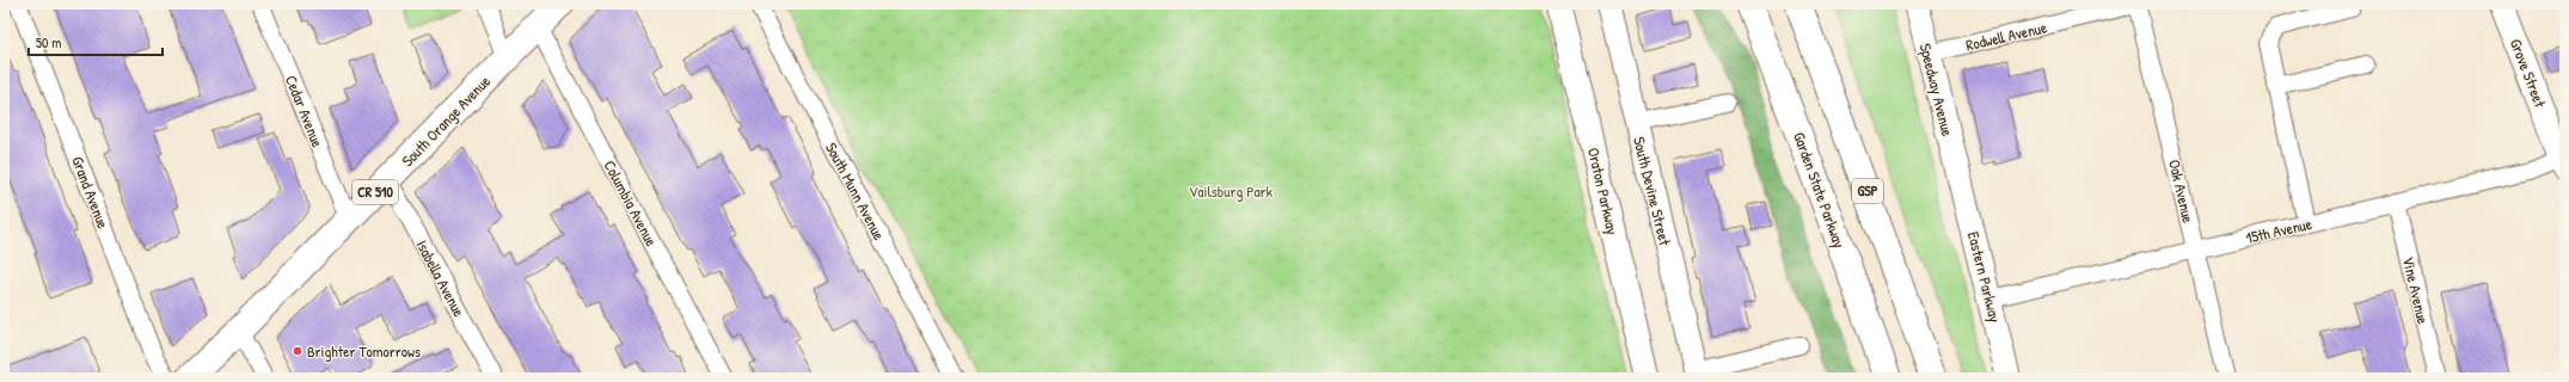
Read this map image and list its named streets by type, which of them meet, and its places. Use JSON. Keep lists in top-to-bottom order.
{
  "streets": {
    "main road": [
      "Grove Street",
      "Speedway Avenue",
      "South Orange Avenue",
      "Garden State Parkway",
      "Oraton Parkway",
      "South Devine Street",
      "GSP",
      "CR 510",
      "Eastern Parkway"
    ],
    "street": [
      "Rodwell Avenue",
      "Cedar Avenue",
      "South Munn Avenue",
      "Oak Avenue",
      "Grand Avenue",
      "Columbia Avenue",
      "15th Avenue",
      "Isabella Avenue",
      "Vine Avenue"
    ]
  },
  "crossings": [
    ["Rodwell Avenue", "Speedway Avenue"],
    ["Rodwell Avenue", "Oak Avenue"],
    ["Grove Street", "15th Avenue"],
    ["Speedway Avenue", "Eastern Parkway"],
    ["Cedar Avenue", "South Orange Avenue"],
    ["South Orange Avenue", "Columbia Avenue"],
    ["South Orange Avenue", "Isabella Avenue"],
    ["Oak Avenue", "15th Avenue"],
    ["15th Avenue", "Eastern Parkway"],
    ["15th Avenue", "Vine Avenue"]
  ],
  "parks": ["Vailsburg Park"],
  "places": ["Brighter Tomorrows"],
  "scale_bar": "50 m"
}
